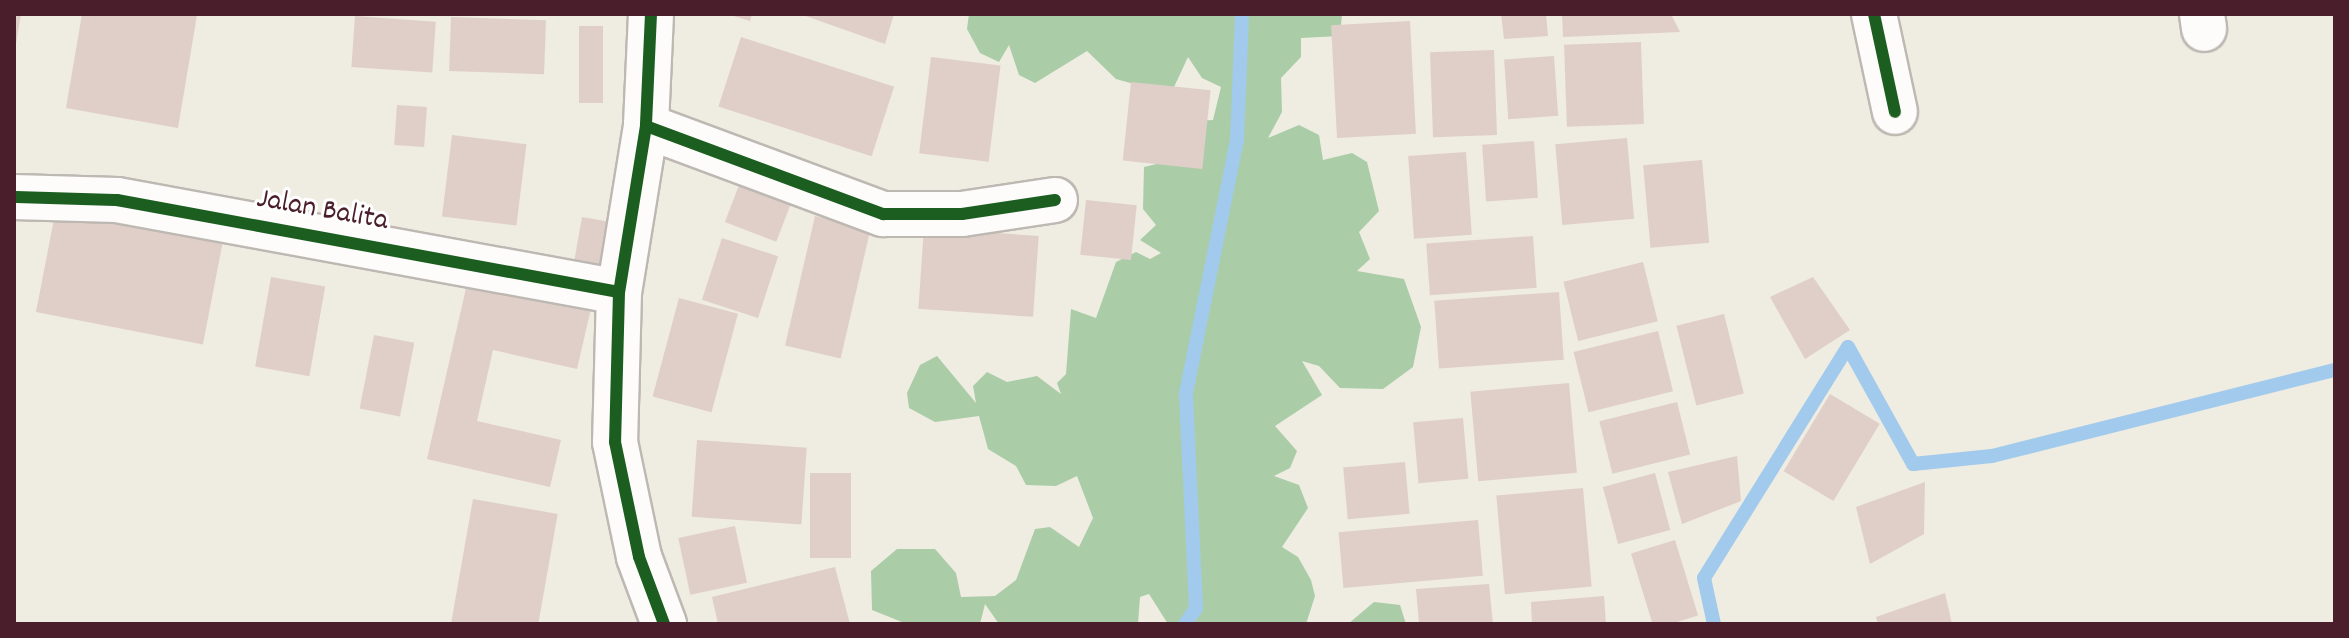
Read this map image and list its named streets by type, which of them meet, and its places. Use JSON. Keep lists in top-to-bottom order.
{
  "streets": {
    "street": ["Jalan Balita"]
  }
}
